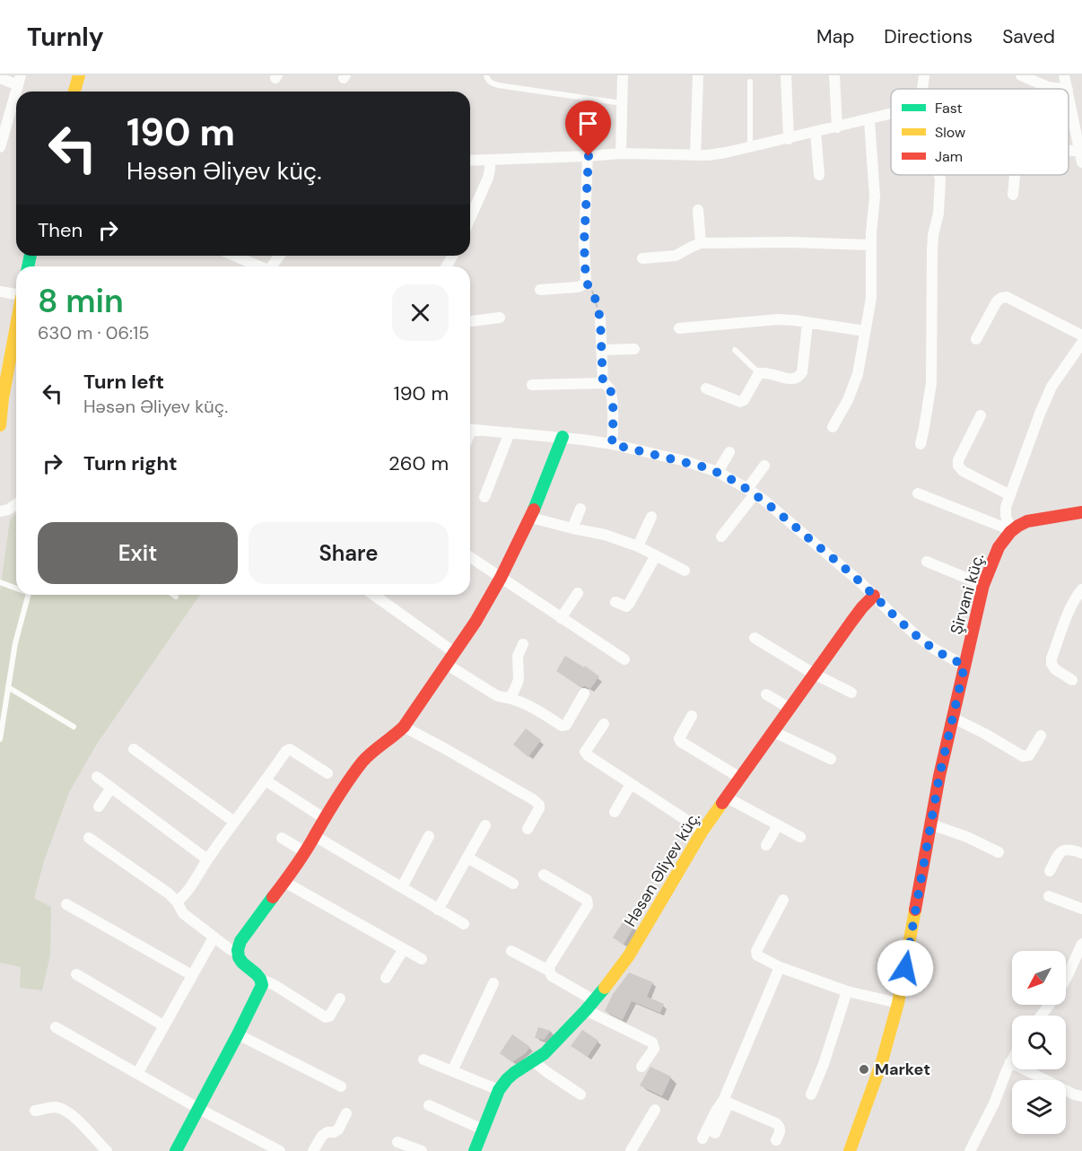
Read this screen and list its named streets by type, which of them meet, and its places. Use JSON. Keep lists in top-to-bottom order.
{
  "streets": {
    "street": ["Şirvani küç.", "Həsən Əliyev küç."]
  },
  "places": ["Market"],
  "legend": ["Fast", "Slow", "Jam"],
  "north": "bottom left",
  "page": {
    "header": "Turnly",
    "nav": ["Map", "Directions", "Saved"],
    "turn": ["190 m", "Həsən Əliyev küç."],
    "then": "Then",
    "heading": ["8 min", "630 m · 06:15"],
    "list": [
      {
        "name": "Turn left",
        "note": "Həsən Əliyev küç.",
        "value": "190 m"
      },
      {
        "name": "Turn right",
        "value": "260 m"
      }
    ],
    "buttons": ["Exit", "Share"]
  }
}
